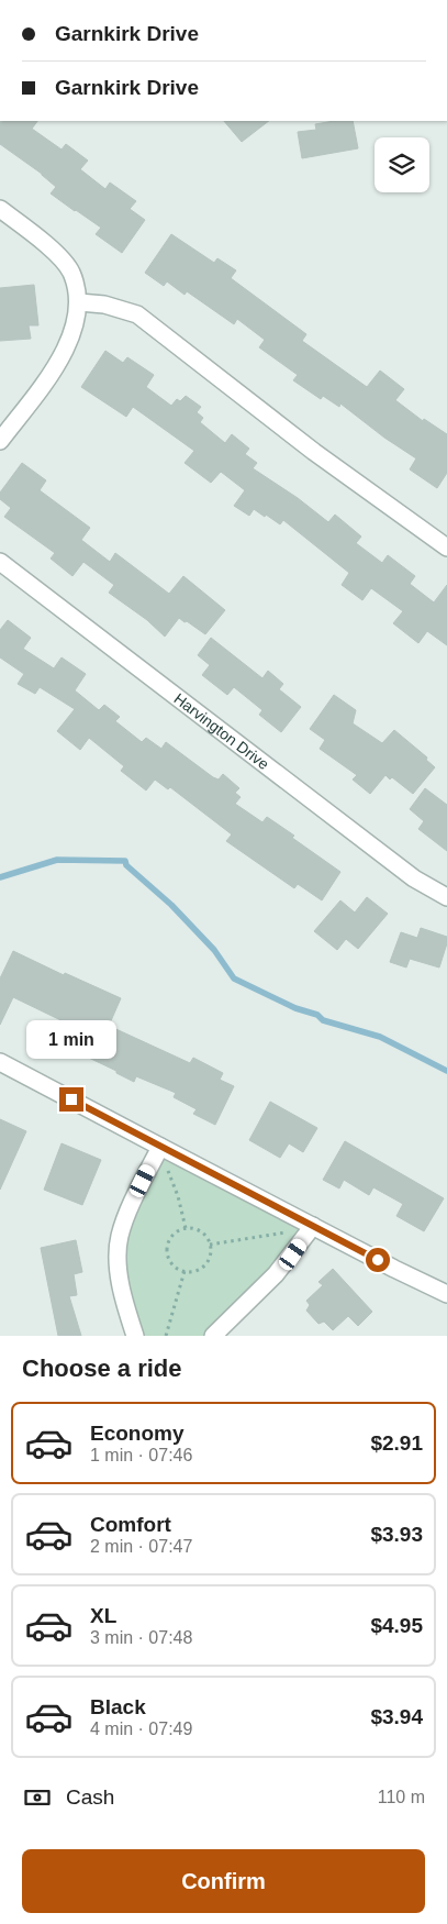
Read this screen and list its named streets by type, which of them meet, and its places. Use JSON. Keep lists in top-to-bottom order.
{
  "streets": {
    "street": ["Harvington Drive"]
  },
  "page": {
    "banner": ["Garnkirk Drive", "Garnkirk Drive"],
    "bubble": "1 min",
    "heading": "Choose a ride",
    "list": [
      {
        "name": "Economy",
        "note": "1 min · 07:46",
        "value": "$2.91"
      },
      {
        "name": "Comfort",
        "note": "2 min · 07:47",
        "value": "$3.93"
      },
      {
        "name": "XL",
        "note": "3 min · 07:48",
        "value": "$4.95"
      },
      {
        "name": "Black",
        "note": "4 min · 07:49",
        "value": "$3.94"
      }
    ],
    "pay": ["Cash", "110 m"],
    "buttons": "Confirm"
  }
}
